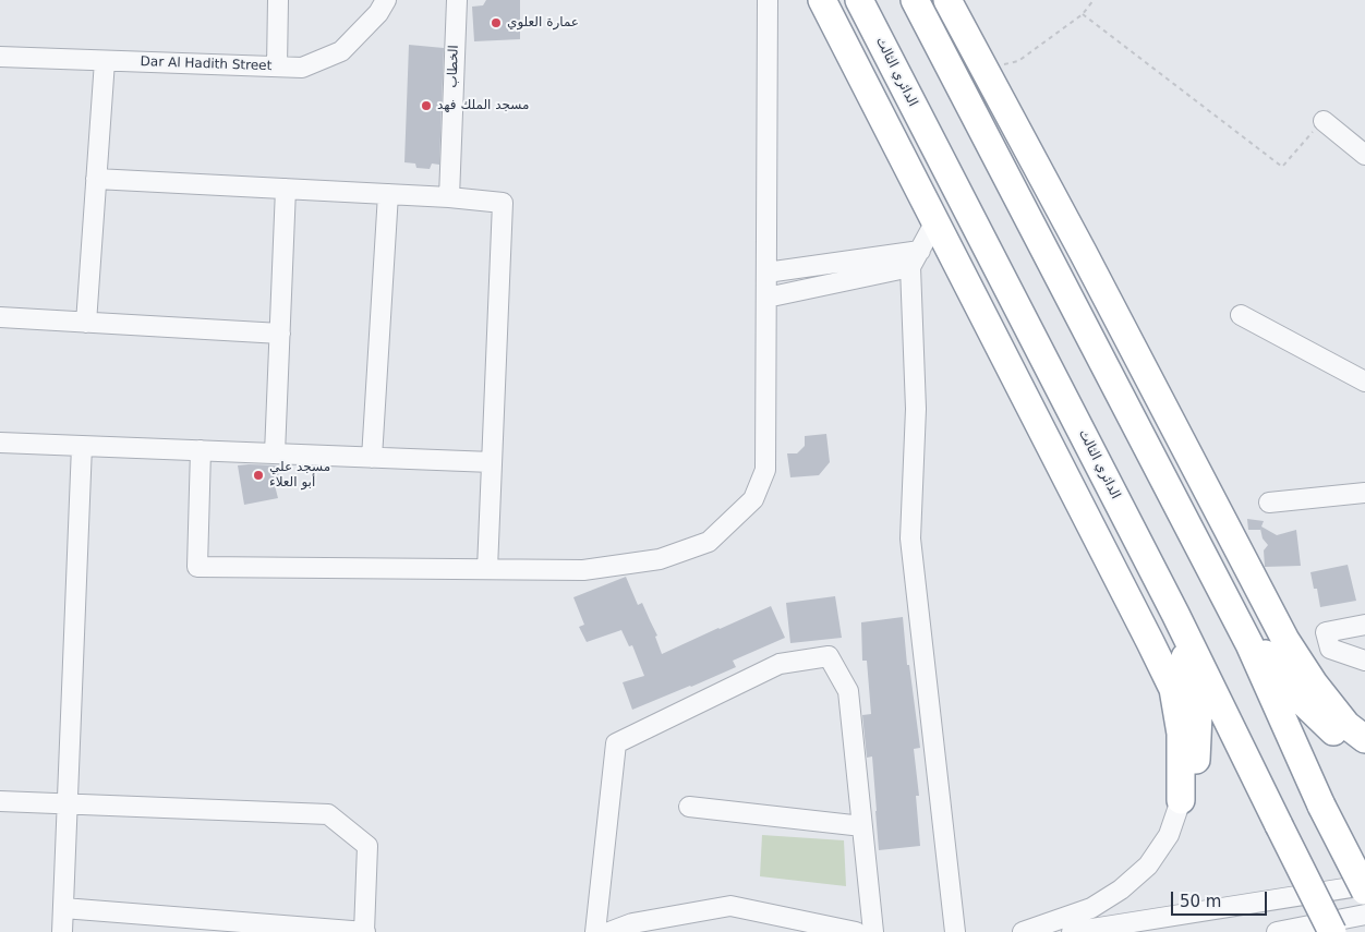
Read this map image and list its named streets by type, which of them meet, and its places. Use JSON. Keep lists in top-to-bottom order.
{
  "streets": {
    "highway": ["الدائري الثالث"],
    "street": ["Dar Al Hadith Street", "الخطاب"]
  },
  "places": ["عمارة العلوي", "مسجد الملك فهد", "مسجد علي أبو العلاء"],
  "scale_bar": "50 m"
}
